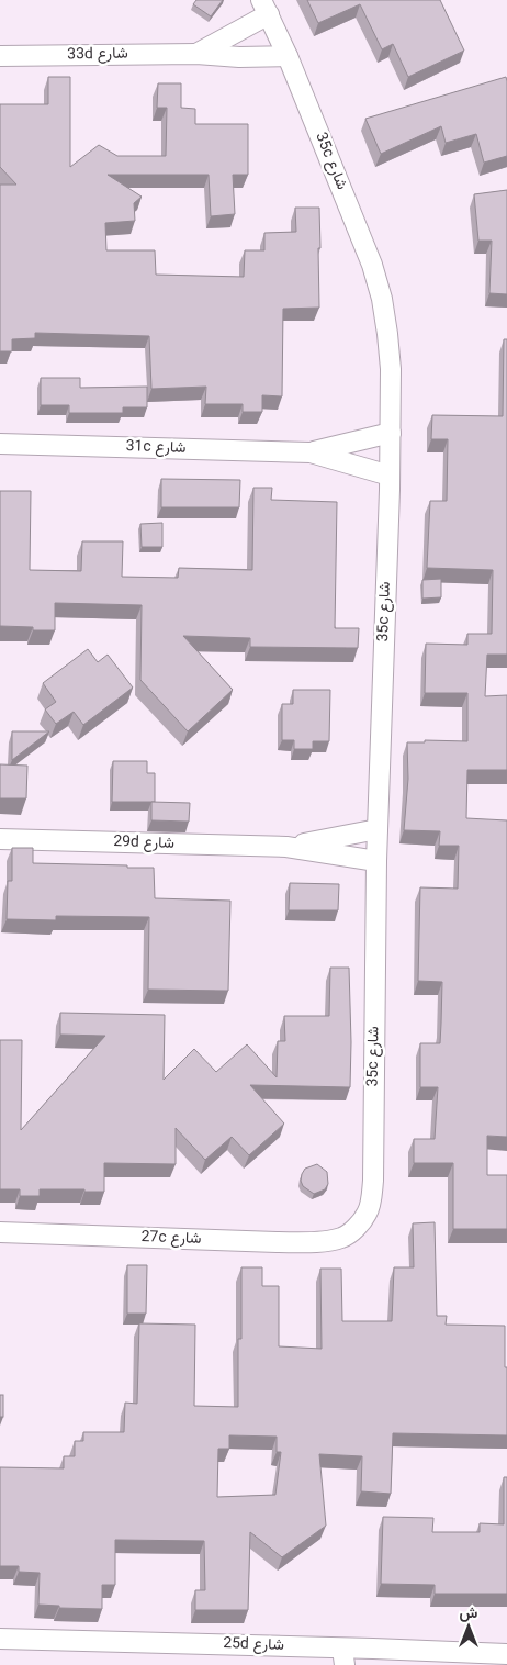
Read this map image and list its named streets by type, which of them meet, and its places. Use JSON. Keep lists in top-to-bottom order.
{
  "streets": {
    "street": [
      "33d شارع",
      "35c شارع",
      "31c شارع",
      "29d شارع",
      "27c شارع",
      "25d شارع"
    ]
  },
  "crossings": [
    ["33d شارع", "35c شارع"],
    ["35c شارع", "31c شارع"],
    ["35c شارع", "29d شارع"],
    ["35c شارع", "27c شارع"]
  ],
  "north": "top"
}
